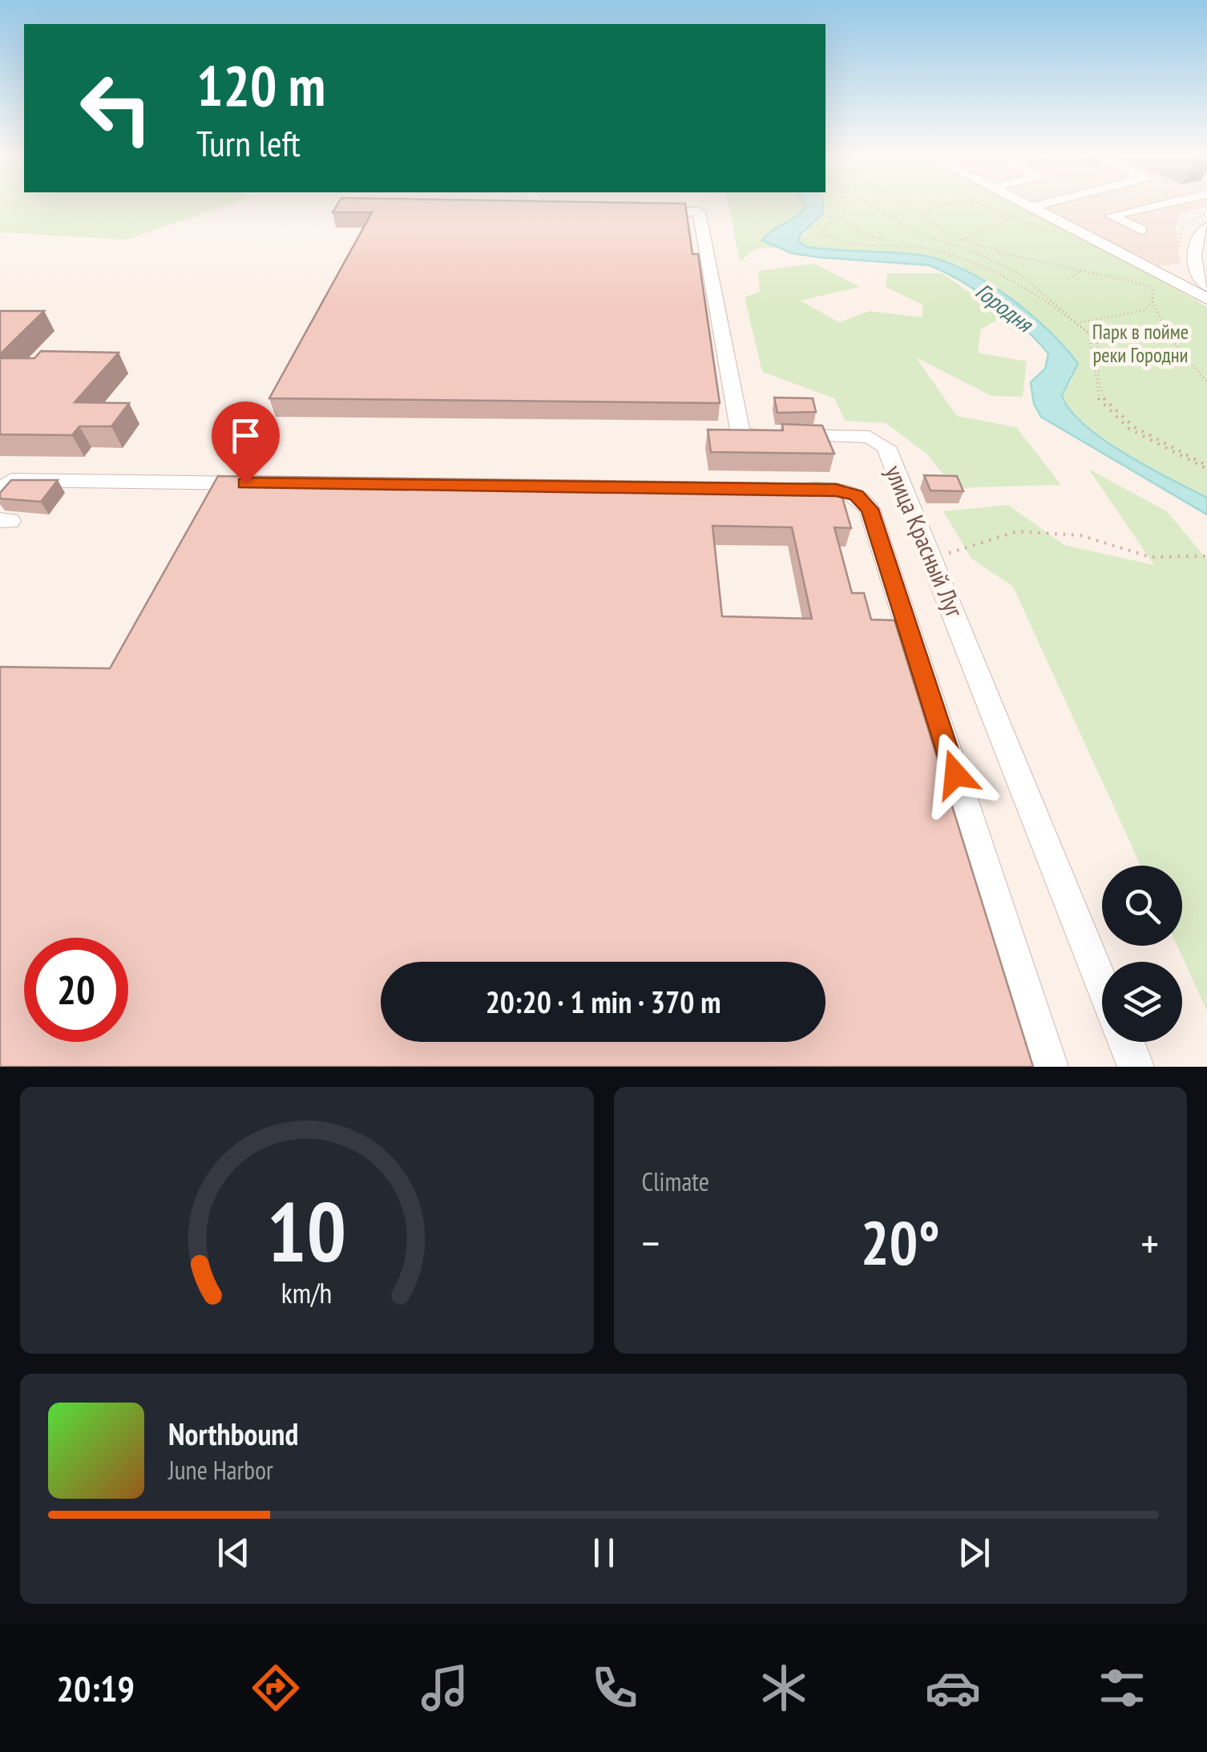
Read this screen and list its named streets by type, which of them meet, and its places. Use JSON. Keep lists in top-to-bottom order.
{
  "streets": {
    "street": ["улица Красный Луг"]
  },
  "water": ["Городня"],
  "parks": ["Парк в пойме реки Городни"],
  "page": {
    "turn": ["120 m", "Turn left"],
    "limit": "20",
    "trip": "20:20 · 1 min · 370 m",
    "tile": "Climate",
    "heat": ["−", "20°", "+"],
    "song": ["Northbound", "June Harbor"],
    "tabs": "20:19",
    "gauge": ["10", "km/h"]
  }
}
